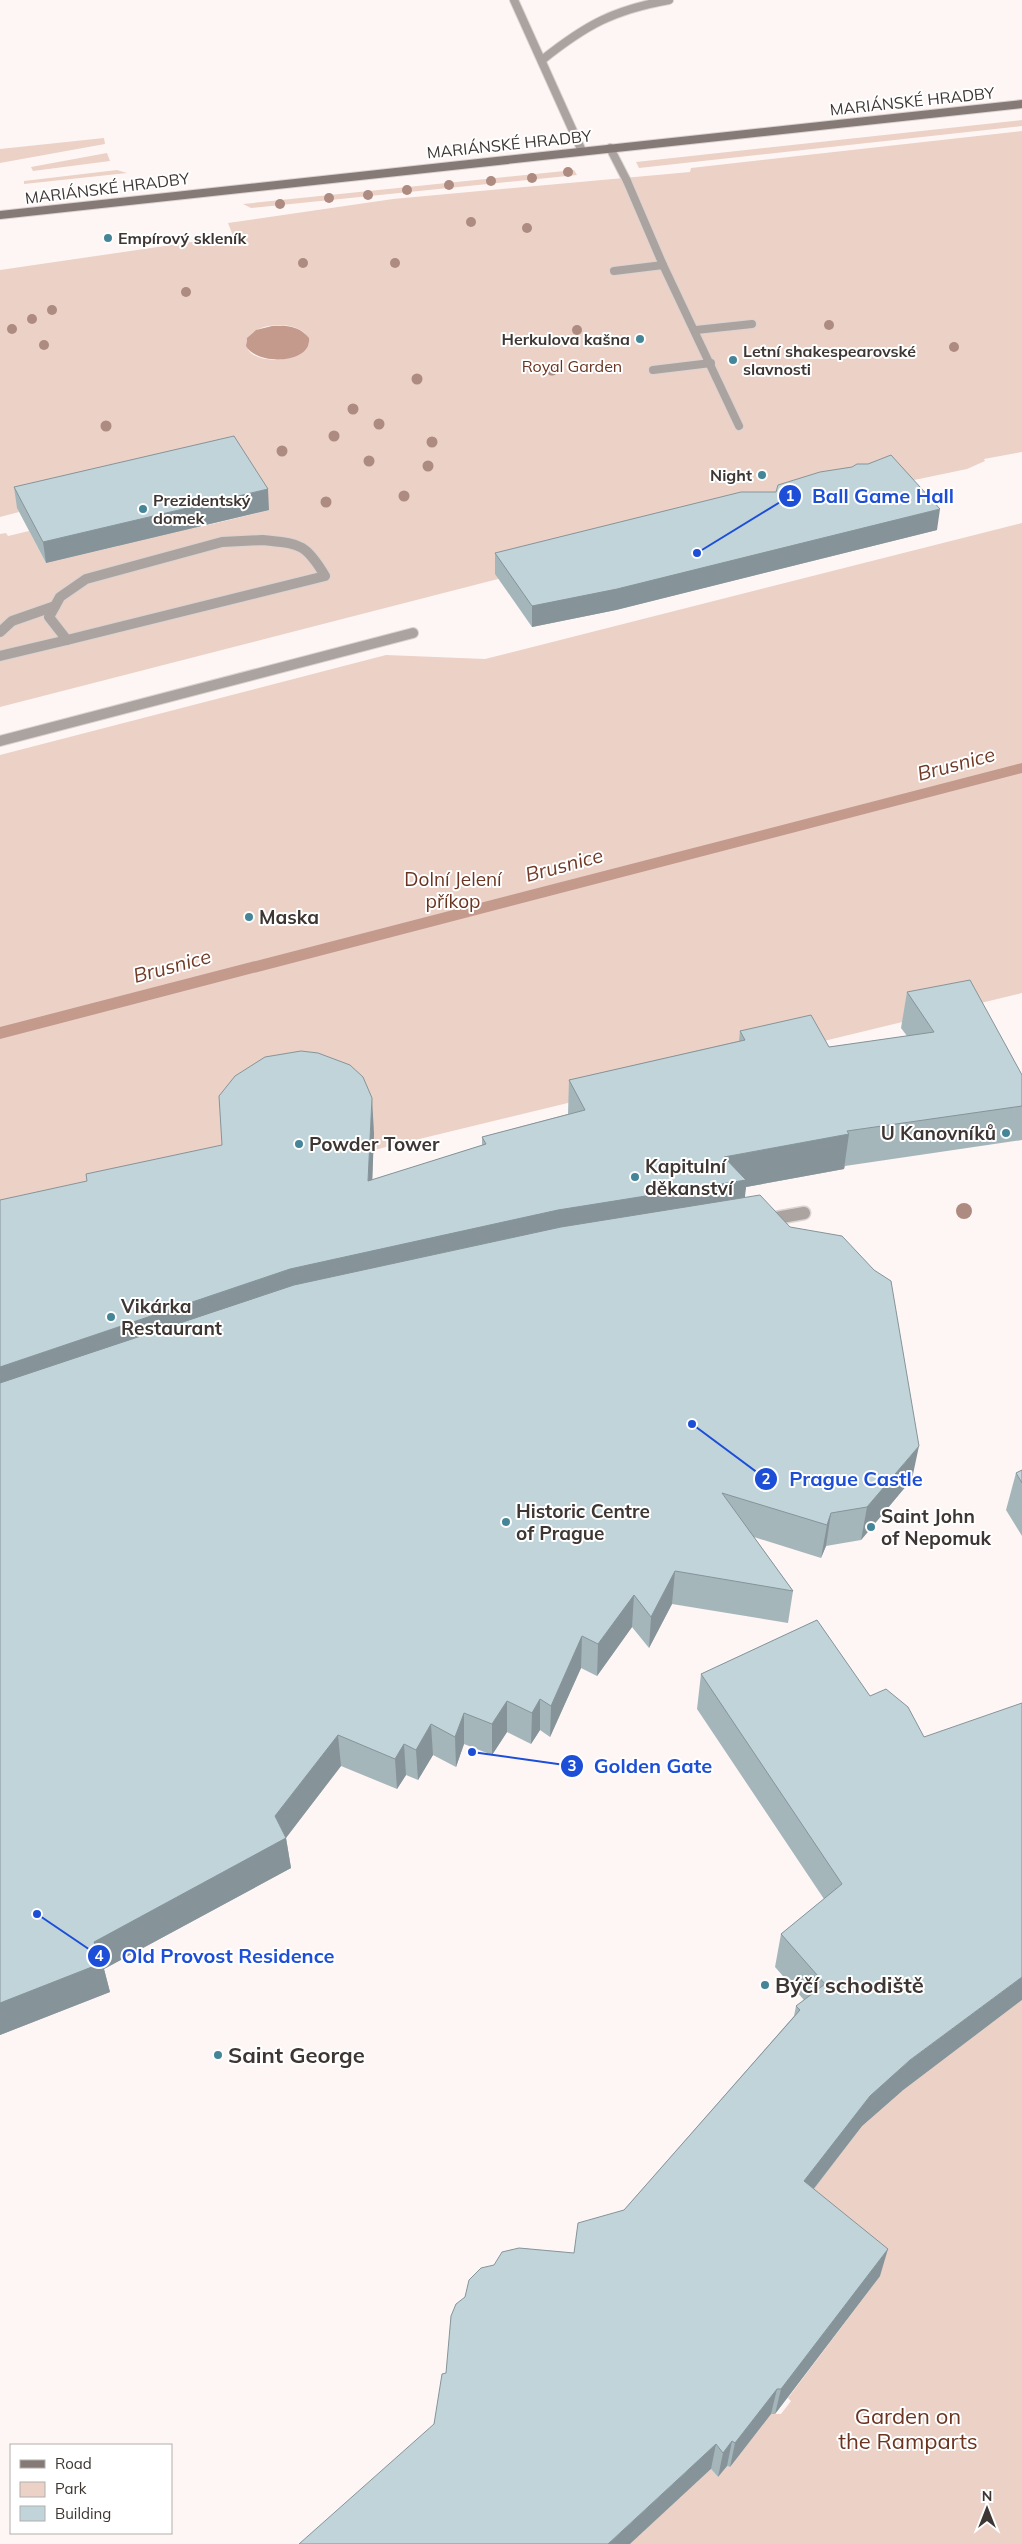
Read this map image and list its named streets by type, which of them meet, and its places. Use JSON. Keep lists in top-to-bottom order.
{
  "streets": {
    "main road": ["MARIÁNSKÉ HRADBY"]
  },
  "water": ["Brusnice"],
  "parks": ["Royal Garden", "Dolní Jelení příkop", "Garden on the Ramparts"],
  "places": [
    "Empírový skleník",
    "Herkulova kašna",
    "Letní shakespearovské slavnosti",
    "Night",
    "Prezidentský domek",
    "Ball Game Hall",
    "Maska",
    "U Kanovníků",
    "Powder Tower",
    "Kapitulní děkanství",
    "Vikárka Restaurant",
    "Prague Castle",
    "Historic Centre of Prague",
    "Saint John of Nepomuk",
    "Golden Gate",
    "Old Provost Residence",
    "Býčí schodiště",
    "Saint George"
  ],
  "legend": ["Road", "Park", "Building"],
  "north": "top"
}
